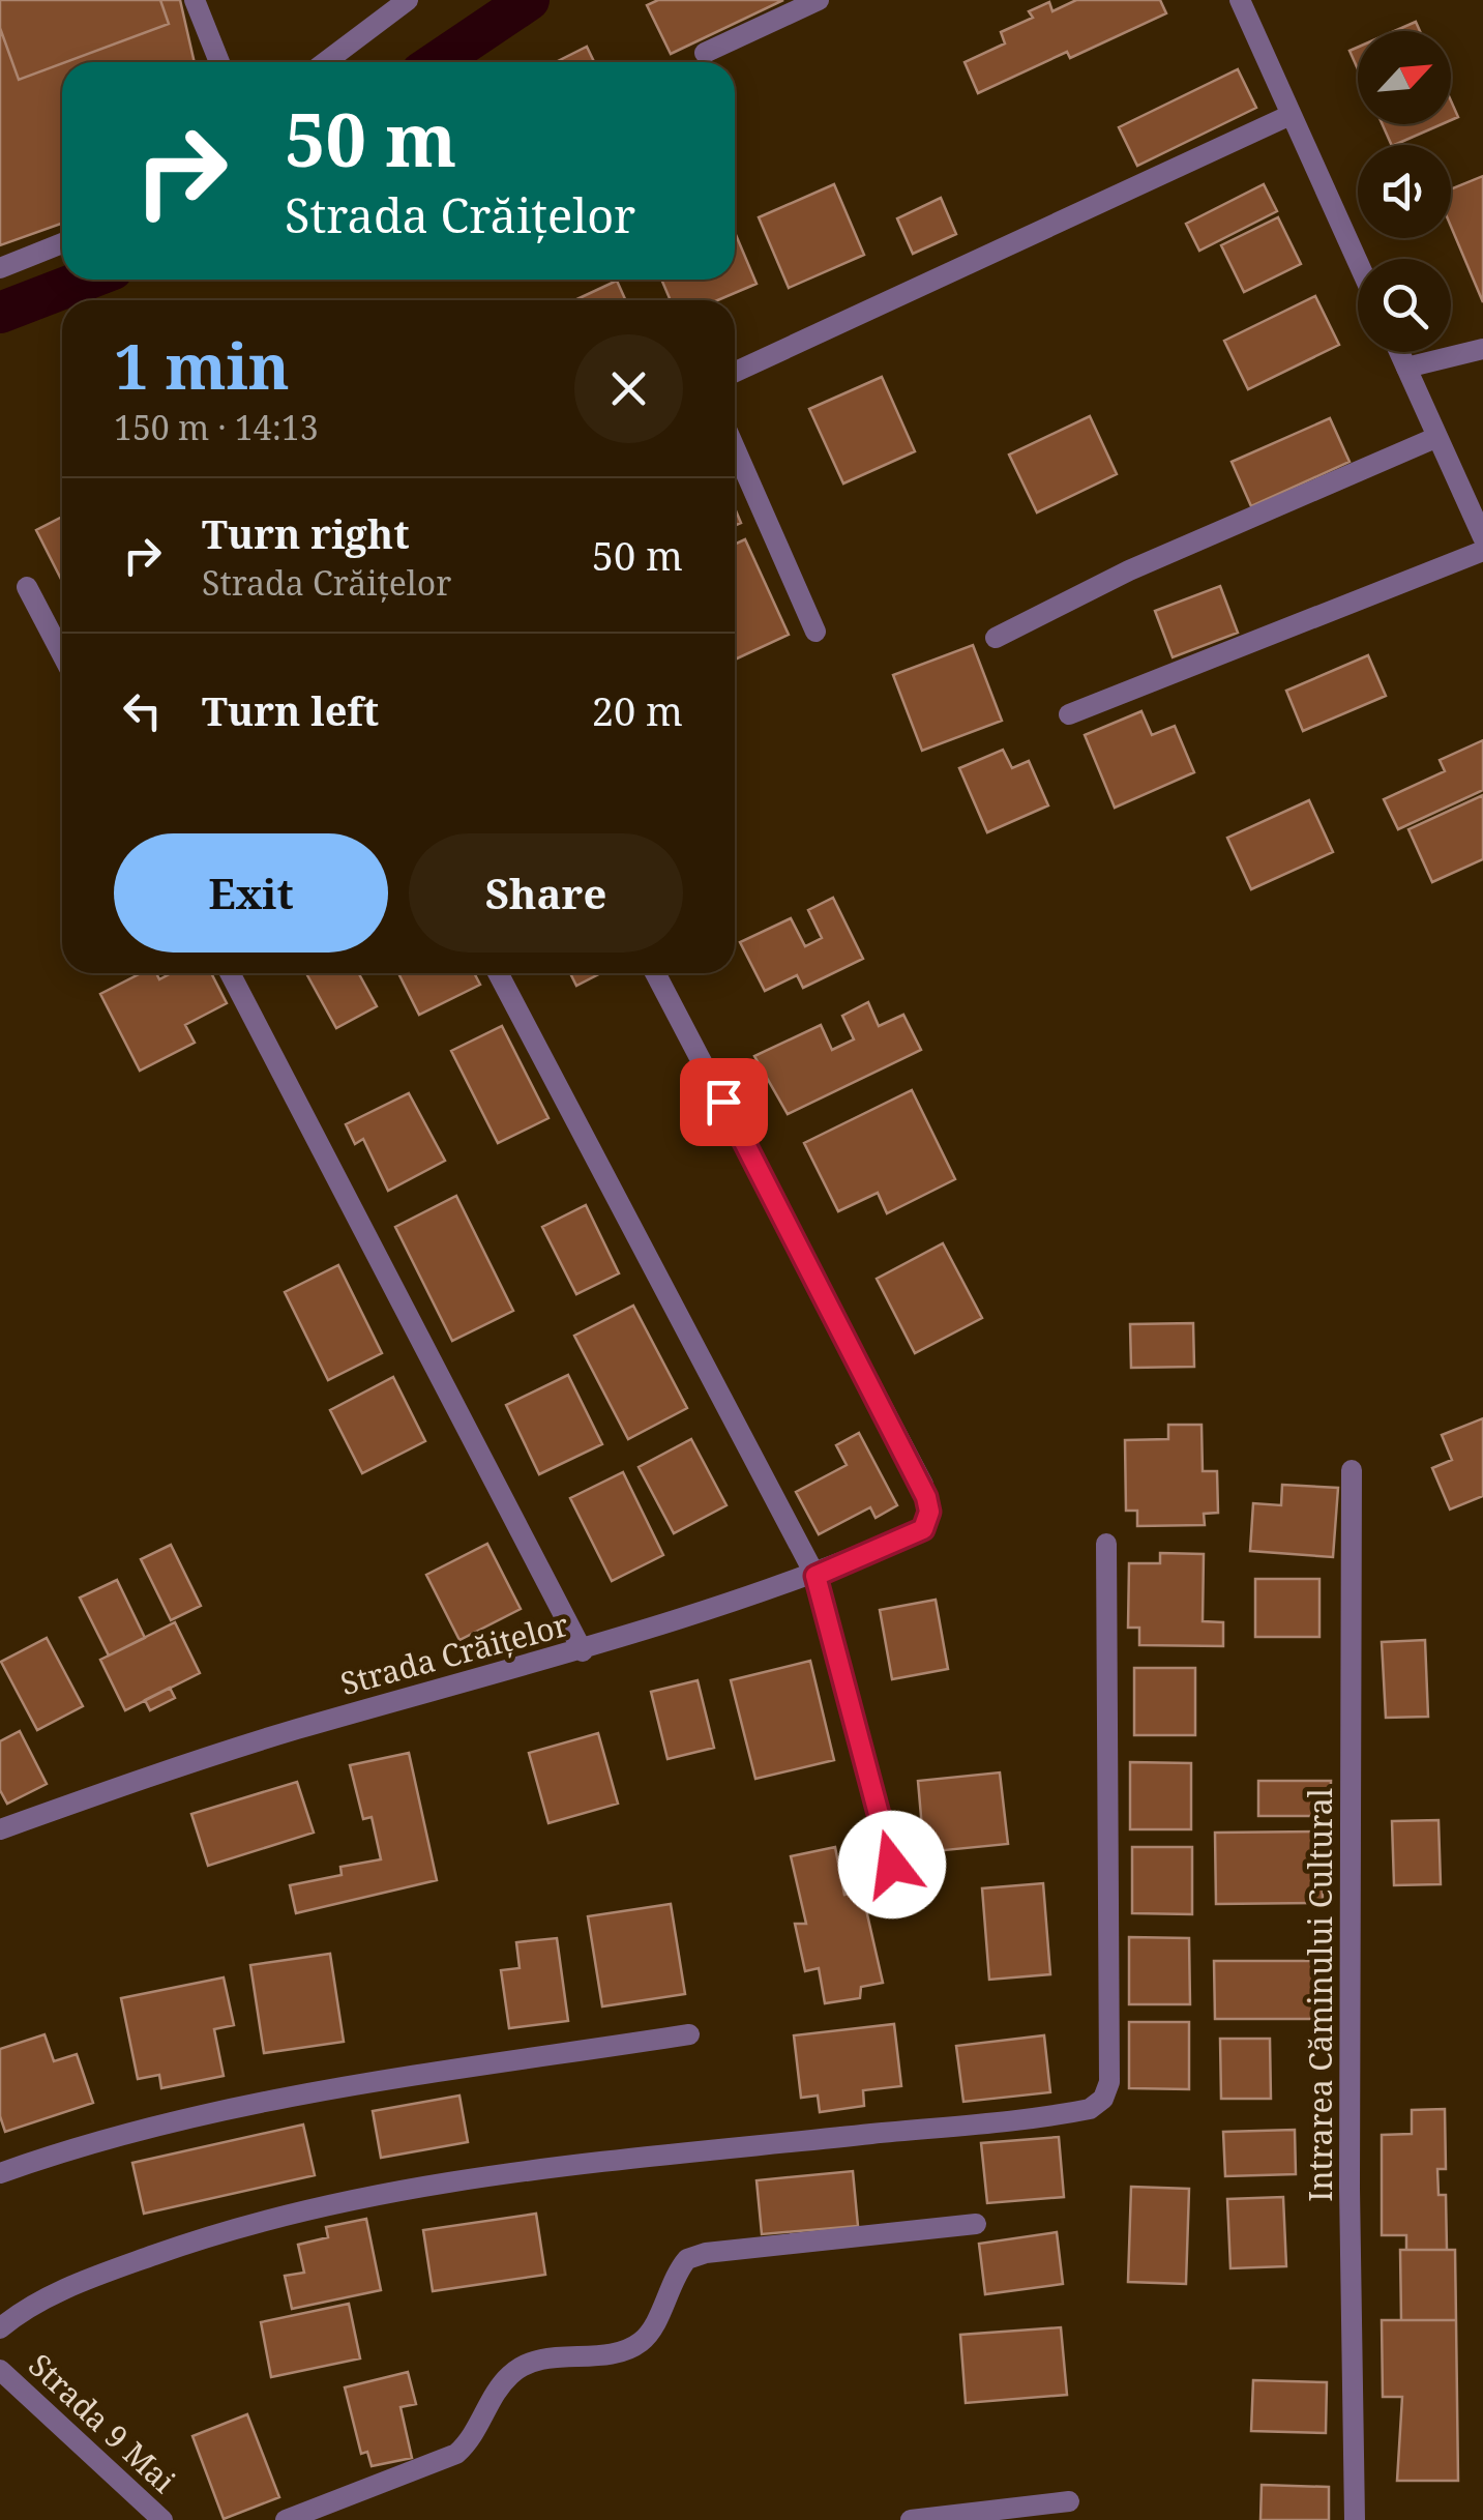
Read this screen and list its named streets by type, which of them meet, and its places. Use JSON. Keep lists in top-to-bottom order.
{
  "streets": {
    "street": ["Strada Crăițelor", "Intrarea Căminului Cultural", "Strada 9 Mai"]
  },
  "north": "top right",
  "page": {
    "turn": ["50 m", "Strada Crăițelor"],
    "heading": ["1 min", "150 m · 14:13"],
    "list": [
      {
        "name": "Turn right",
        "note": "Strada Crăițelor",
        "value": "50 m"
      },
      {
        "name": "Turn left",
        "value": "20 m"
      }
    ],
    "buttons": ["Exit", "Share"]
  }
}
